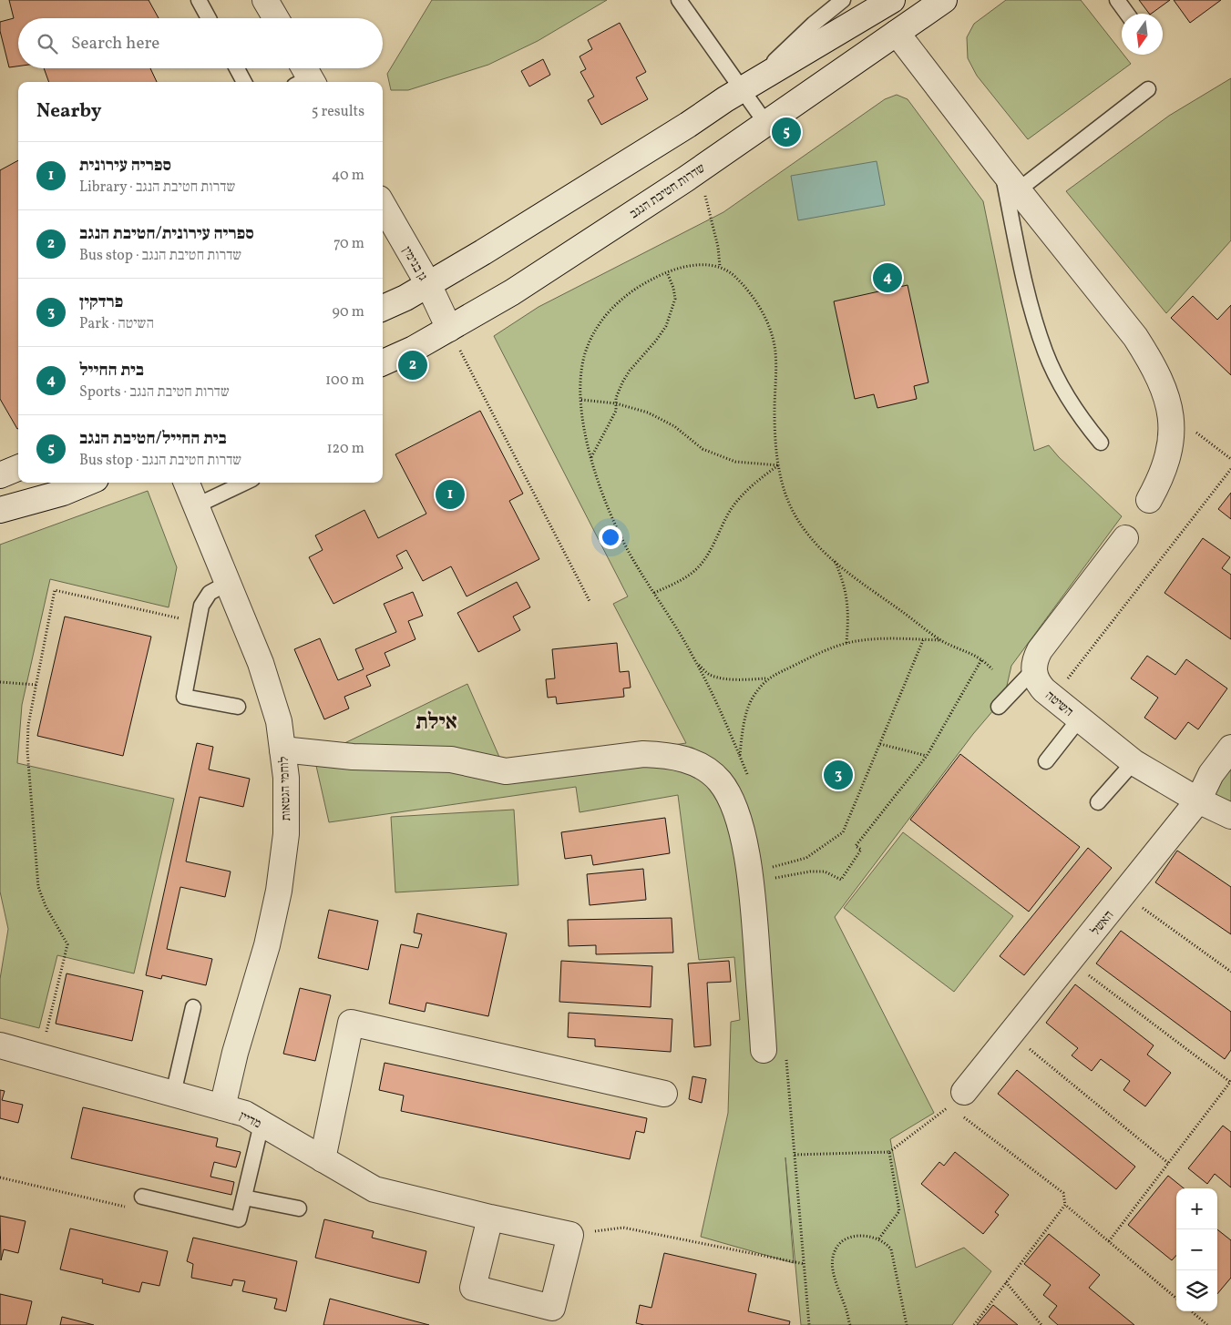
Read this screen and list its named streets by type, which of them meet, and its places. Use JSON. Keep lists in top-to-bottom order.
{
  "streets": {
    "street": [
      "שדרות חטיבת הנגב",
      "גן בנימין",
      "השיטה",
      "לוחמי הגטאות",
      "האשל",
      "מדיין"
    ]
  },
  "crossings": [
    ["שדרות חטיבת הנגב", "גן בנימין"],
    ["השיטה", "האשל"],
    ["לוחמי הגטאות", "מדיין"]
  ],
  "districts": ["אילת"],
  "north": "bottom",
  "page": {
    "search": "Search here",
    "heading": ["Nearby", "5 results"],
    "pins": [
      "5",
      "4",
      "2",
      "1",
      "3"
    ],
    "list": [
      {
        "mark": "1",
        "name": "ספריה עירונית",
        "note": "Library · שדרות חטיבת הנגב",
        "value": "40 m"
      },
      {
        "mark": "2",
        "name": "ספריה עירונית/חטיבת הנגב",
        "note": "Bus stop · שדרות חטיבת הנגב",
        "value": "70 m"
      },
      {
        "mark": "3",
        "name": "פרדקין",
        "note": "Park · השיטה",
        "value": "90 m"
      },
      {
        "mark": "4",
        "name": "בית החייל",
        "note": "Sports · שדרות חטיבת הנגב",
        "value": "100 m"
      },
      {
        "mark": "5",
        "name": "בית החייל/חטיבת הנגב",
        "note": "Bus stop · שדרות חטיבת הנגב",
        "value": "120 m"
      }
    ],
    "map_buttons": ["+", "−"]
  }
}
